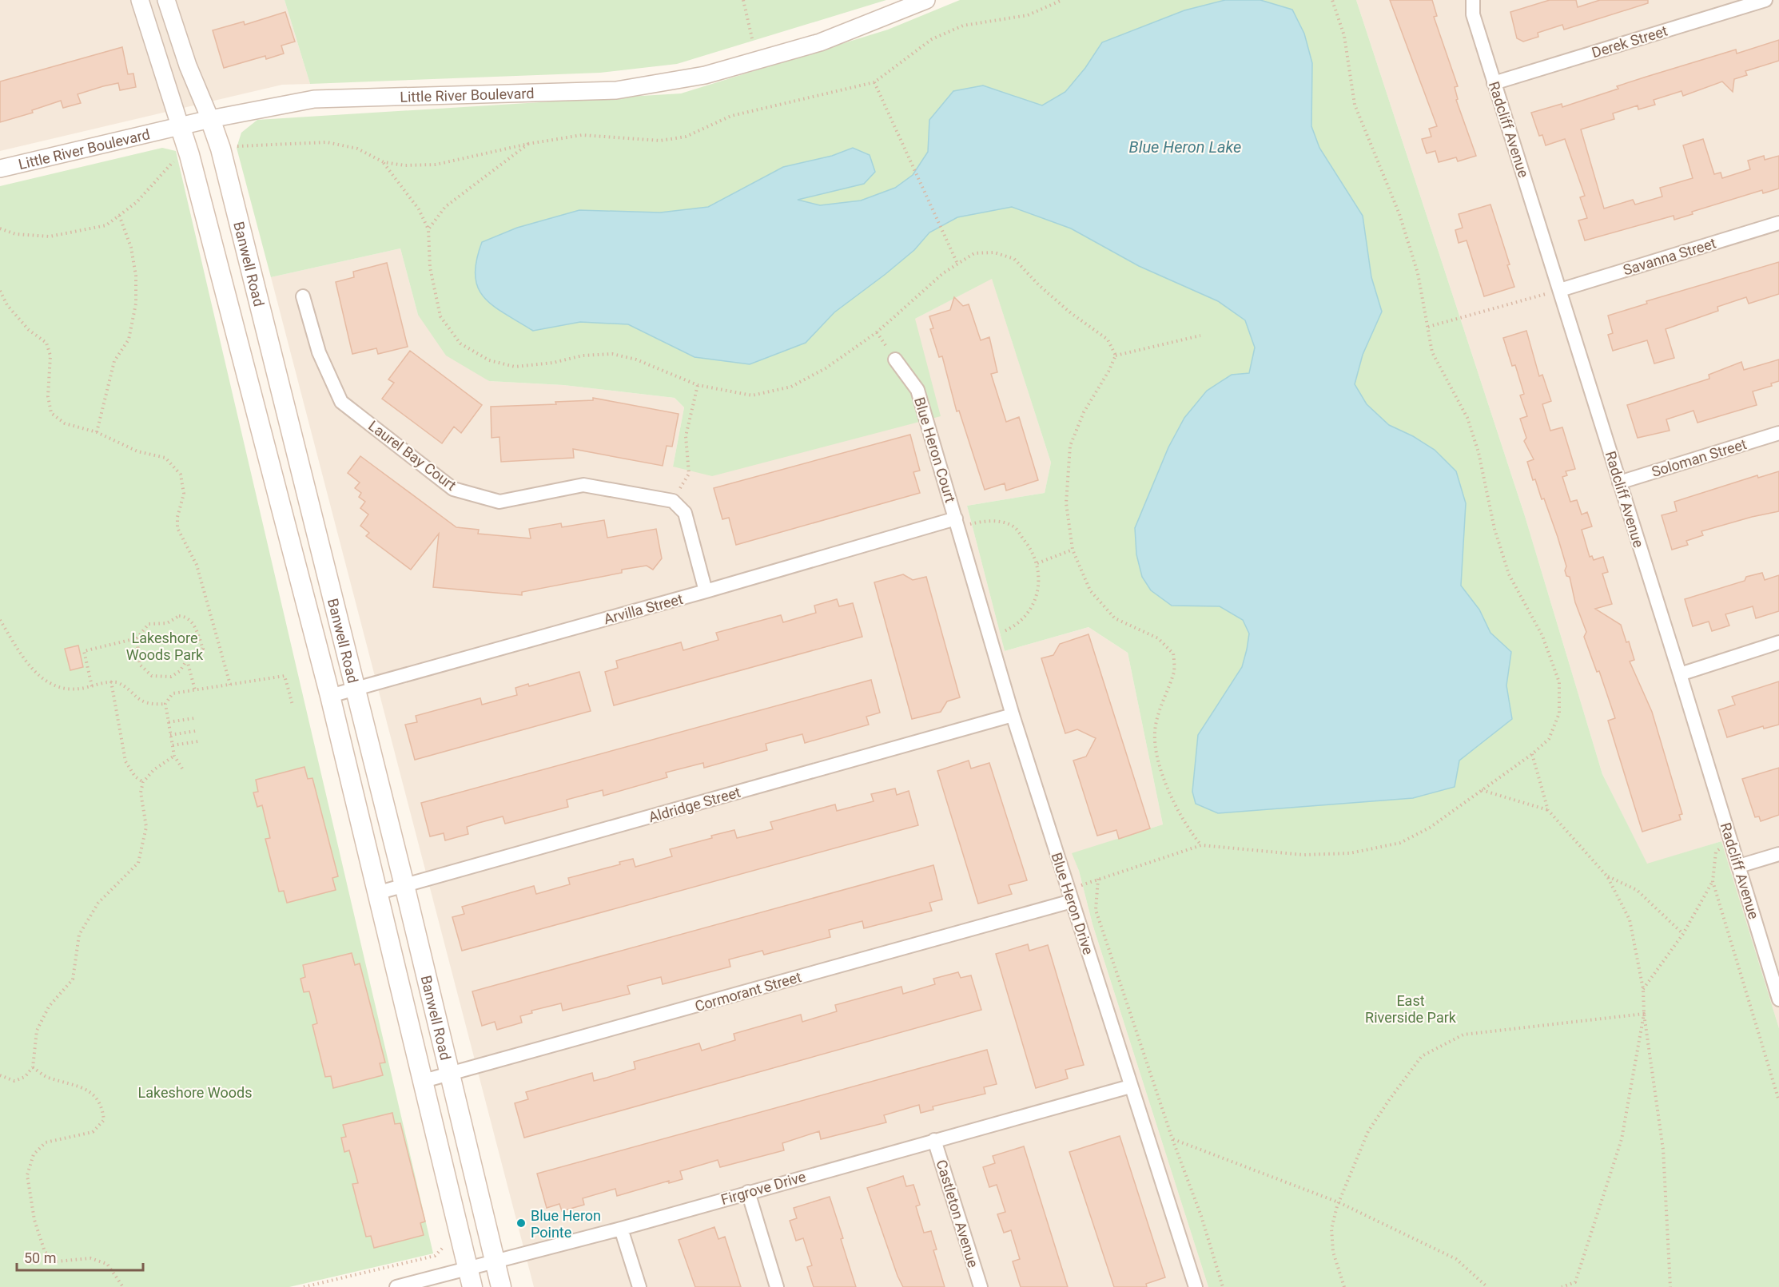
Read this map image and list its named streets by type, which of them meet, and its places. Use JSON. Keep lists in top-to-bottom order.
{
  "streets": {
    "main road": ["Banwell Road"],
    "street": [
      "Derek Street",
      "Little River Boulevard",
      "Radcliff Avenue",
      "Savanna Street",
      "Blue Heron Court",
      "Laurel Bay Court",
      "Soloman Street",
      "Arvilla Street",
      "Aldridge Street",
      "Blue Heron Drive",
      "Cormorant Street",
      "Firgrove Drive",
      "Castleton Avenue"
    ]
  },
  "crossings": [
    ["Derek Street", "Radcliff Avenue"],
    ["Little River Boulevard", "Banwell Road"],
    ["Radcliff Avenue", "Savanna Street"],
    ["Radcliff Avenue", "Soloman Street"],
    ["Banwell Road", "Arvilla Street"],
    ["Banwell Road", "Aldridge Street"],
    ["Banwell Road", "Cormorant Street"],
    ["Banwell Road", "Firgrove Drive"],
    ["Blue Heron Court", "Arvilla Street"],
    ["Blue Heron Court", "Blue Heron Drive"],
    ["Arvilla Street", "Blue Heron Drive"],
    ["Aldridge Street", "Blue Heron Drive"],
    ["Blue Heron Drive", "Cormorant Street"],
    ["Blue Heron Drive", "Firgrove Drive"],
    ["Firgrove Drive", "Castleton Avenue"]
  ],
  "water": ["Blue Heron Lake"],
  "parks": ["Lakeshore Woods Park", "East Riverside Park", "Lakeshore Woods"],
  "places": ["Blue Heron Pointe"],
  "scale_bar": "50 m"
}
